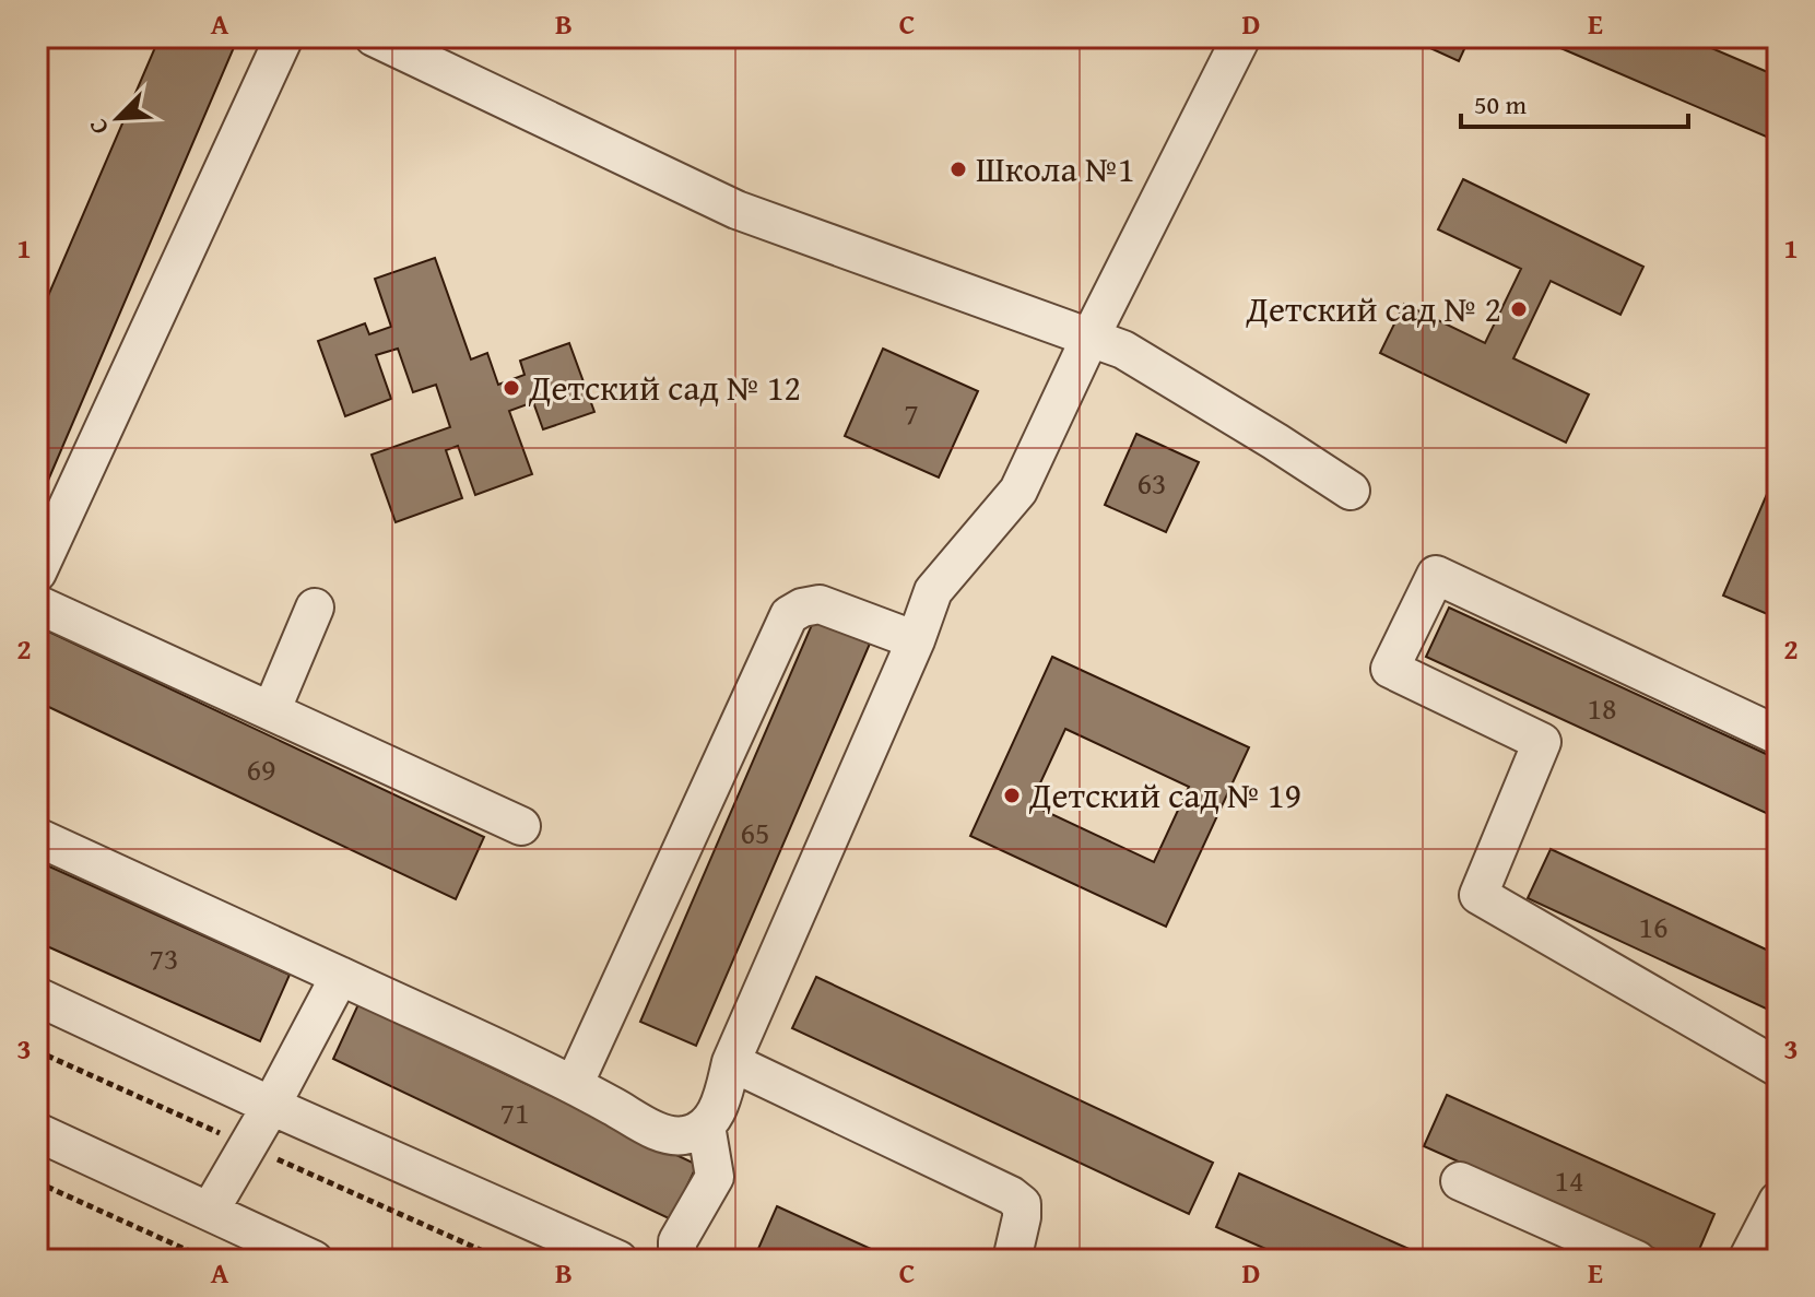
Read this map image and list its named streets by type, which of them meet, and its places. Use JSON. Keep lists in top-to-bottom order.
{
  "places": [
    "Школа №1",
    "Детский сад № 2",
    "Детский сад № 12",
    "Детский сад № 19"
  ],
  "house_numbers": [
    "7",
    "63",
    "18",
    "69",
    "65",
    "16",
    "73",
    "71",
    "14"
  ],
  "scale_bar": "50 m",
  "north": "bottom left",
  "grid": {
    "columns": [
      "A",
      "B",
      "C",
      "D",
      "E"
    ],
    "rows": ["1", "2", "3"]
  }
}
